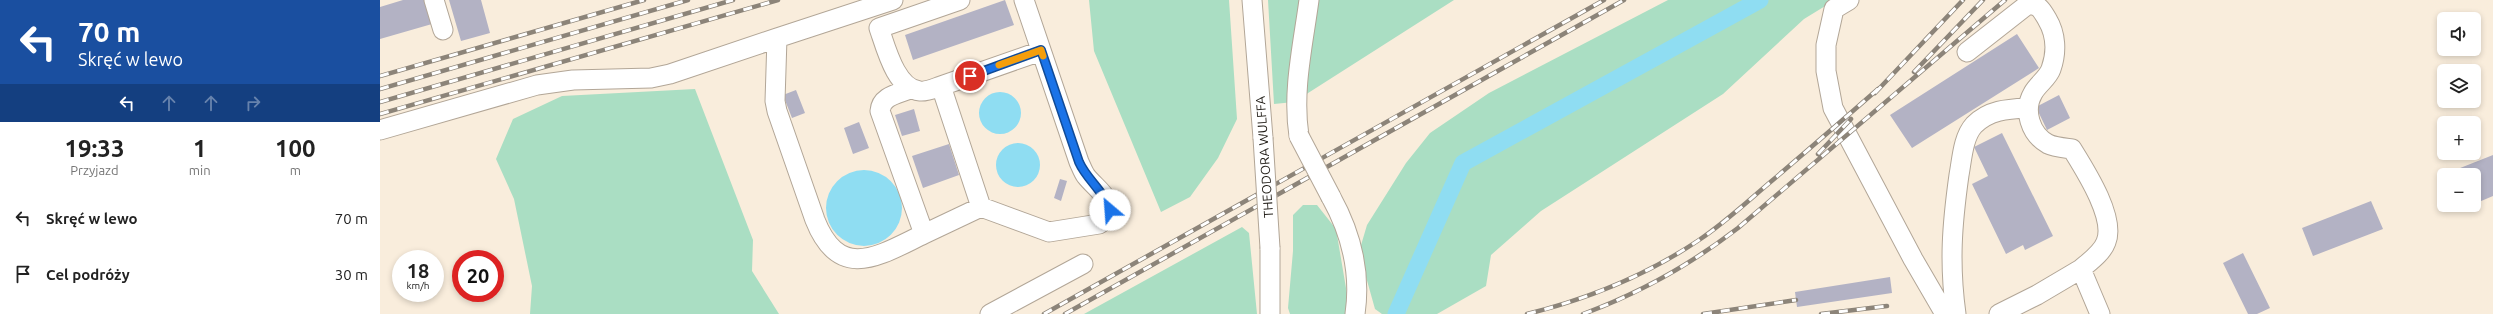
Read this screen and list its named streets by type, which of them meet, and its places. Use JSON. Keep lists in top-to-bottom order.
{
  "streets": {
    "street": ["THEODORA WULFFA"]
  },
  "page": {
    "turn": ["70 m", "Skręć w lewo"],
    "map_buttons": ["+", "−"],
    "eta": [
      "19:33",
      "Przyjazd",
      "1",
      "min",
      "100",
      "m"
    ],
    "list": [
      {
        "name": "Skręć w lewo",
        "value": "70 m"
      },
      {
        "name": "Cel podróży",
        "value": "30 m"
      }
    ],
    "speed": "18 km/h",
    "limit": "20"
  }
}
